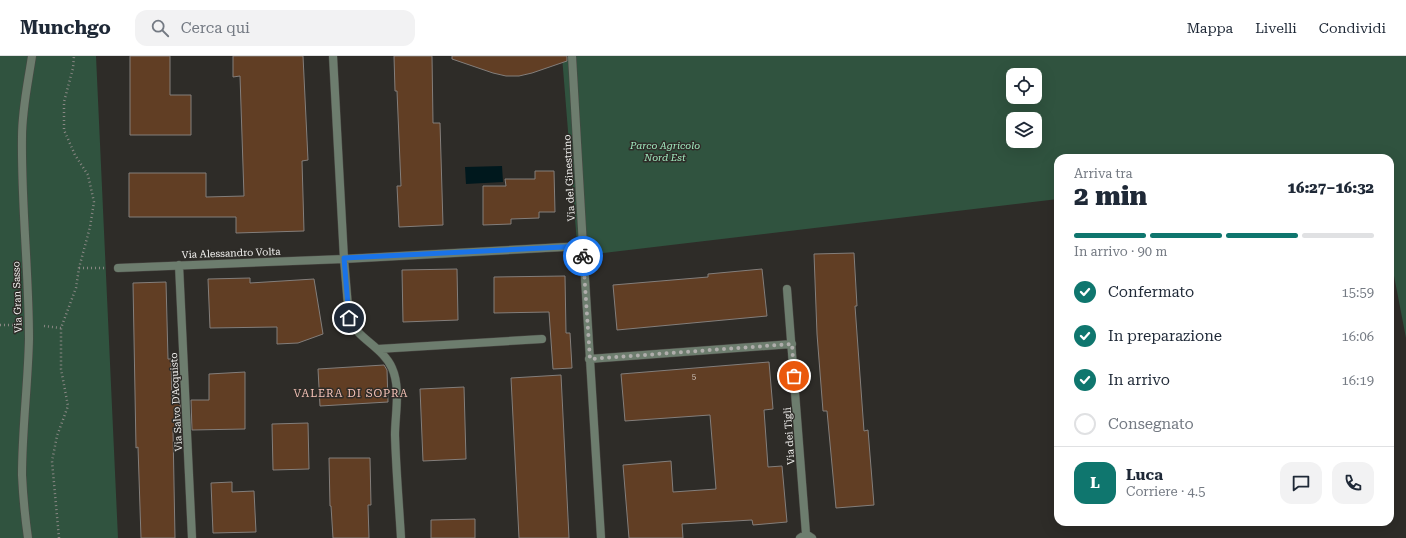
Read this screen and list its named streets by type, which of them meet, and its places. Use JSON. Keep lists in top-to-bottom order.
{
  "streets": {
    "street": [
      "Via del Ginestrino",
      "Via Alessandro Volta",
      "Via Gran Sasso",
      "Via Salvo D'Acquisto",
      "Via dei Tigli"
    ]
  },
  "crossings": [
    ["Via del Ginestrino", "Via Alessandro Volta"],
    ["Via Alessandro Volta", "Via Salvo D'Acquisto"]
  ],
  "districts": ["VALERA DI SOPRA"],
  "parks": ["Parco Agricolo Nord Est"],
  "house_numbers": ["5"],
  "page": {
    "header": "Munchgo",
    "search": "Cerca qui",
    "nav": ["Mappa", "Livelli", "Condividi"],
    "heading": ["2 min", "Arriva tra", "16:27–16:32"],
    "panel": ["Luca", "Corriere · 4.5"],
    "bar": "In arrivo · 90 m",
    "list": [
      ["Confermato", "15:59"],
      ["In preparazione", "16:06"],
      ["In arrivo", "16:19"],
      "Consegnato"
    ],
    "round": "L"
  }
}
